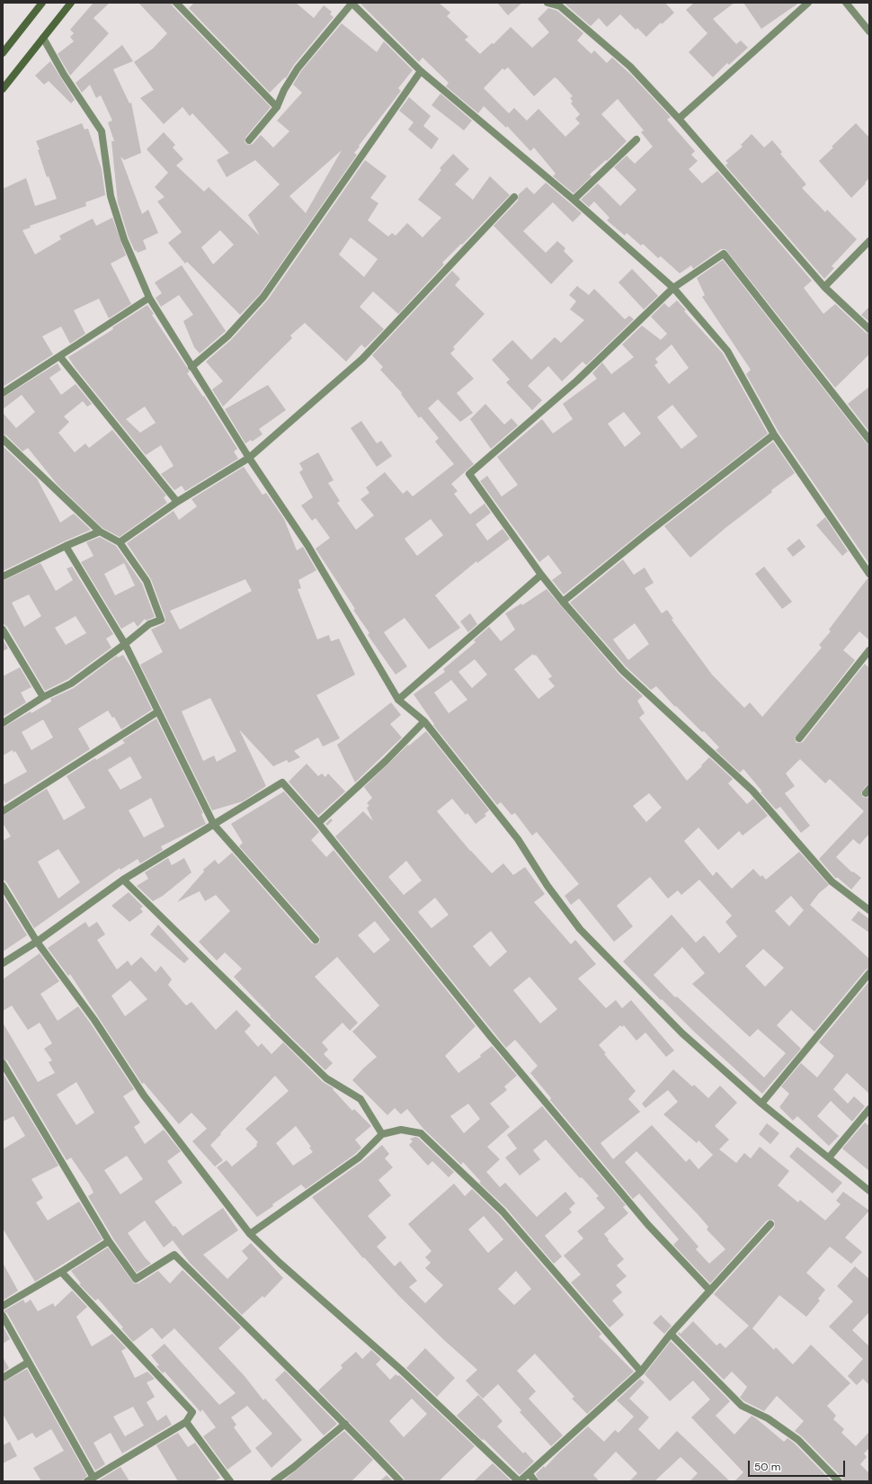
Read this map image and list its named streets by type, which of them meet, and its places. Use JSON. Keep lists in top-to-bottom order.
{
  "scale_bar": "50 m"
}
